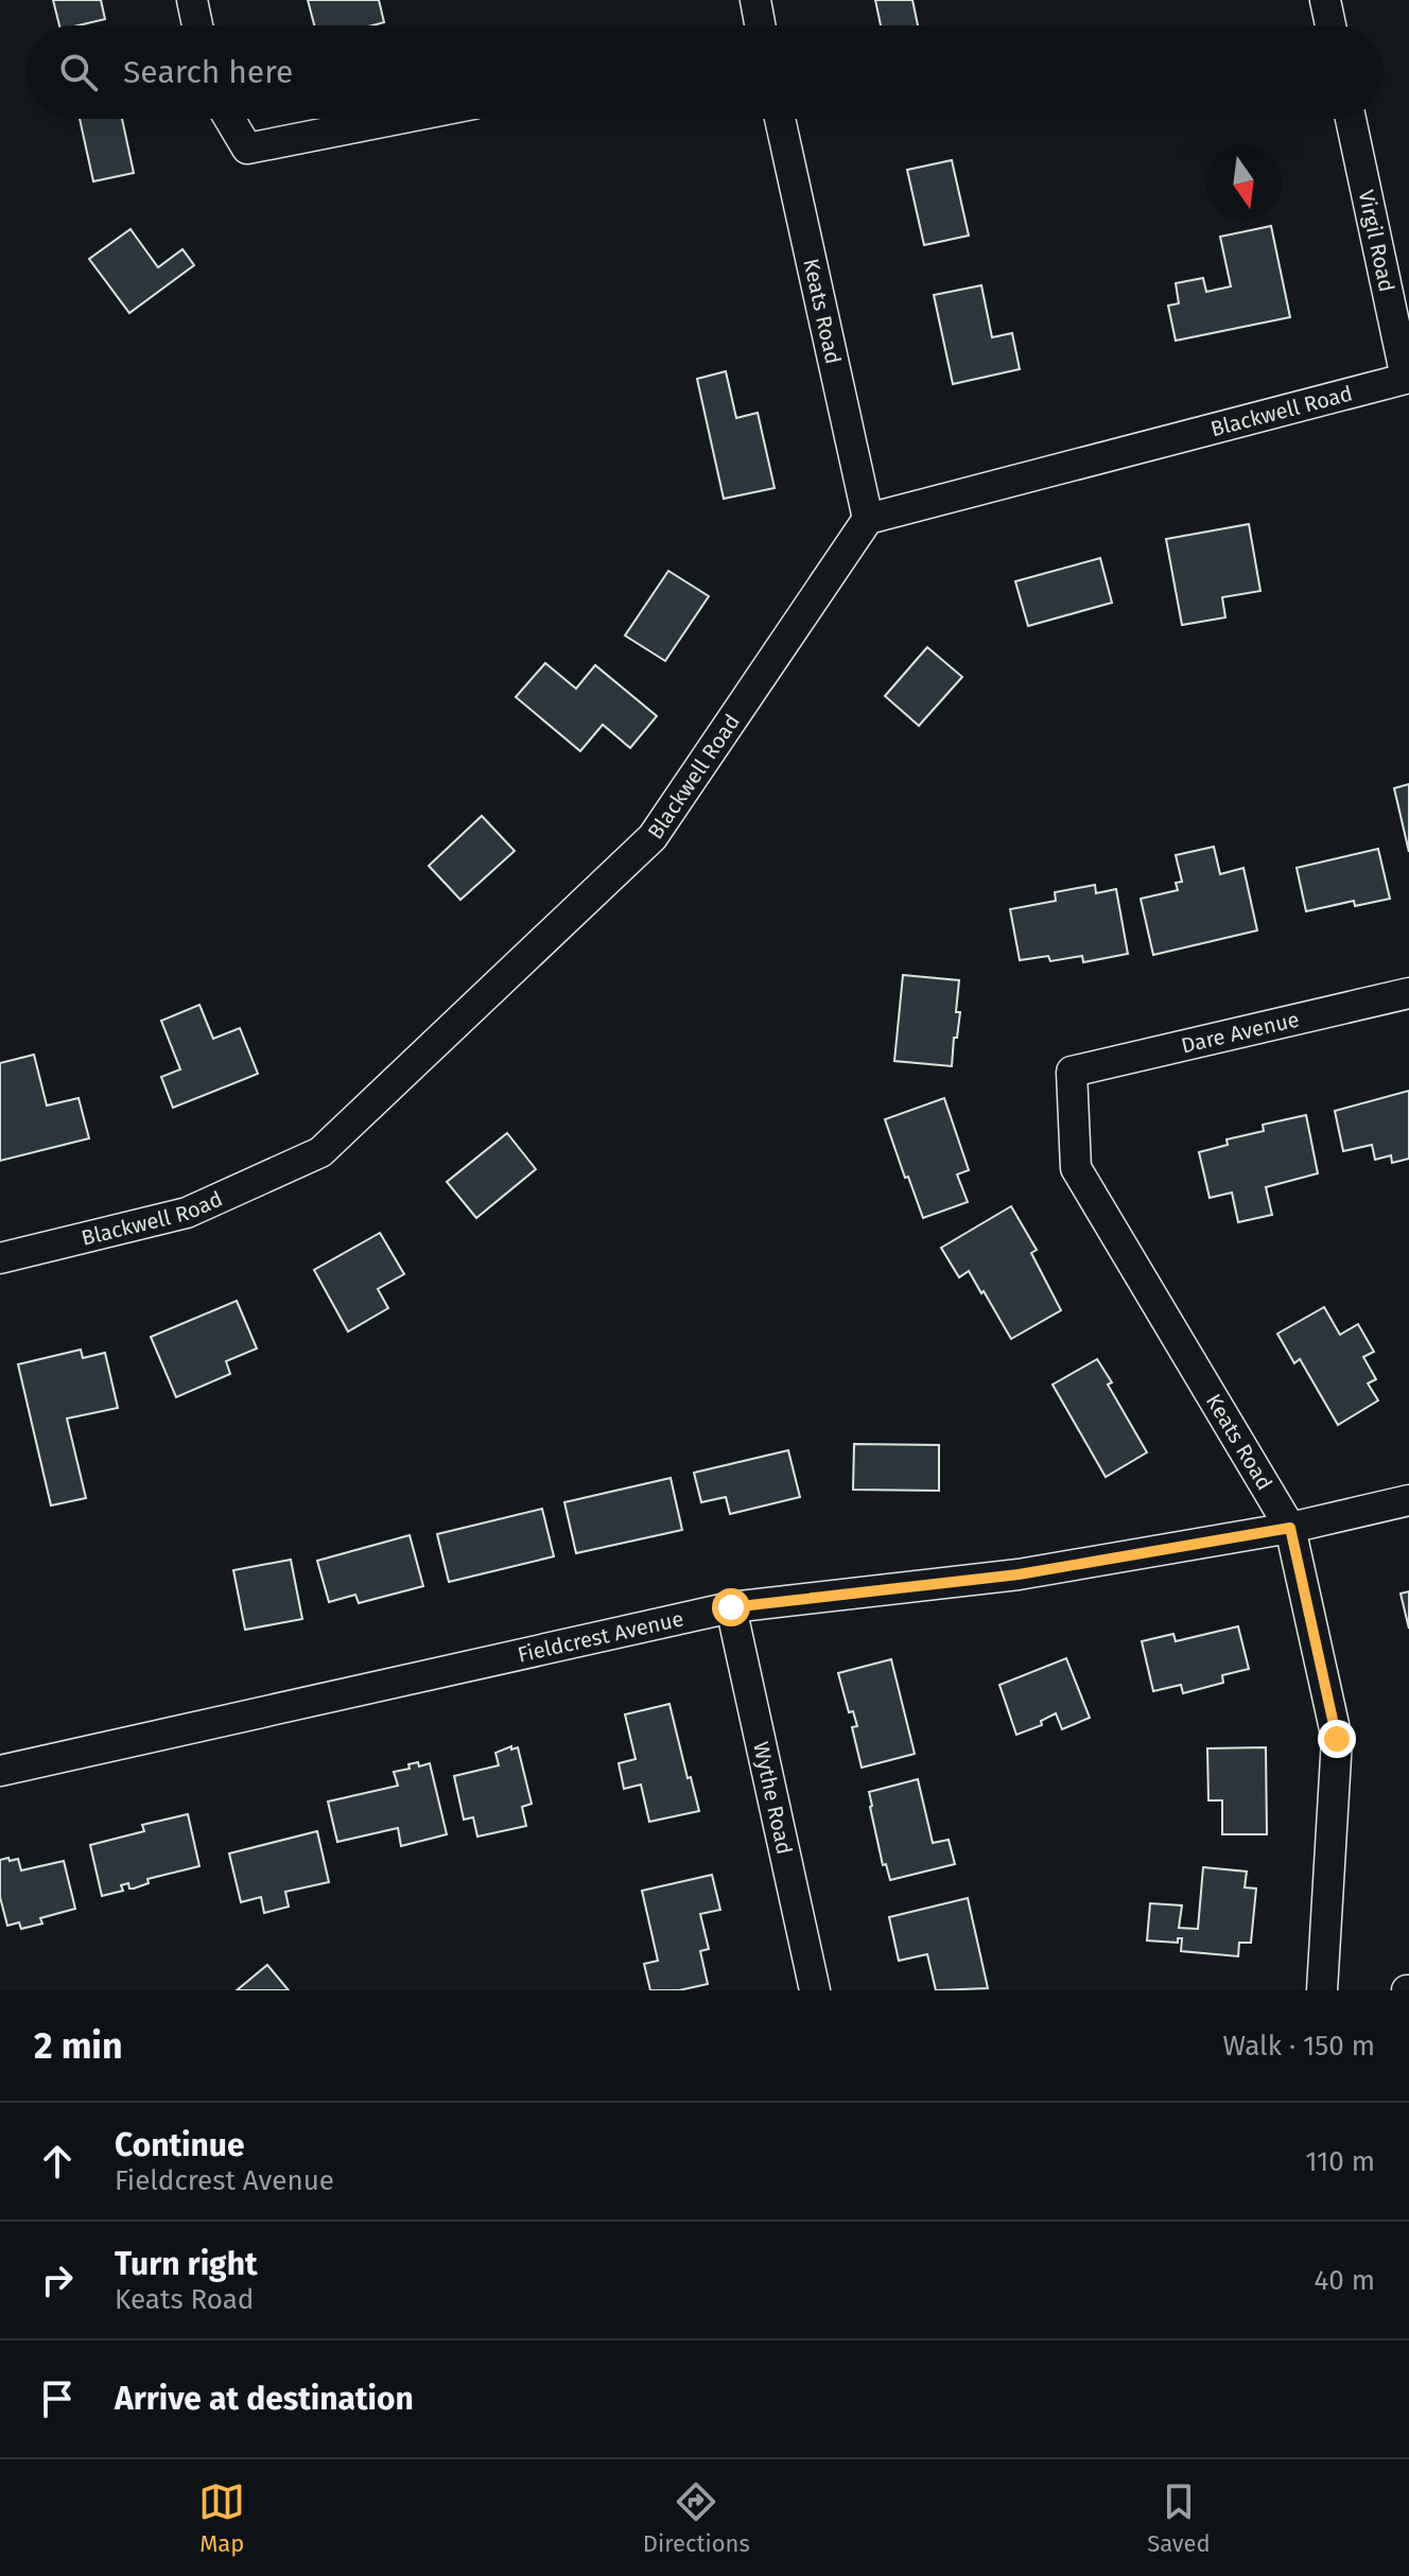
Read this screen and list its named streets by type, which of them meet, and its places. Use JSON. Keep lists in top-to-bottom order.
{
  "streets": {
    "street": [
      "Virgil Road",
      "Keats Road",
      "Blackwell Road",
      "Dare Avenue",
      "Fieldcrest Avenue",
      "Wythe Road"
    ]
  },
  "crossings": [
    ["Virgil Road", "Blackwell Road"],
    ["Keats Road", "Blackwell Road"],
    ["Keats Road", "Dare Avenue"],
    ["Keats Road", "Fieldcrest Avenue"],
    ["Fieldcrest Avenue", "Wythe Road"]
  ],
  "north": "bottom",
  "page": {
    "search": "Search here",
    "heading": ["2 min", "Walk · 150 m"],
    "list": [
      ["Continue", "Fieldcrest Avenue", "110 m"],
      ["Turn right", "Keats Road", "40 m"],
      "Arrive at destination"
    ],
    "nav": ["Map", "Directions", "Saved"]
  }
}
